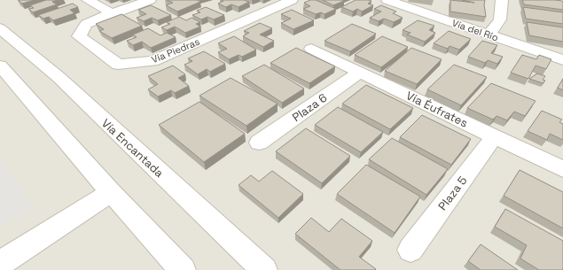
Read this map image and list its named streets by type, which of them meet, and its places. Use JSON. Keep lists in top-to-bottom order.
{
  "streets": {
    "street": [
      "Vía del Río",
      "Vía Piedras",
      "Plaza 6",
      "Vía Éufrates",
      "Vía Encantada",
      "Plaza 5"
    ]
  },
  "crossings": [
    ["Plaza 6", "Vía Éufrates"],
    ["Vía Éufrates", "Plaza 5"]
  ]
}
